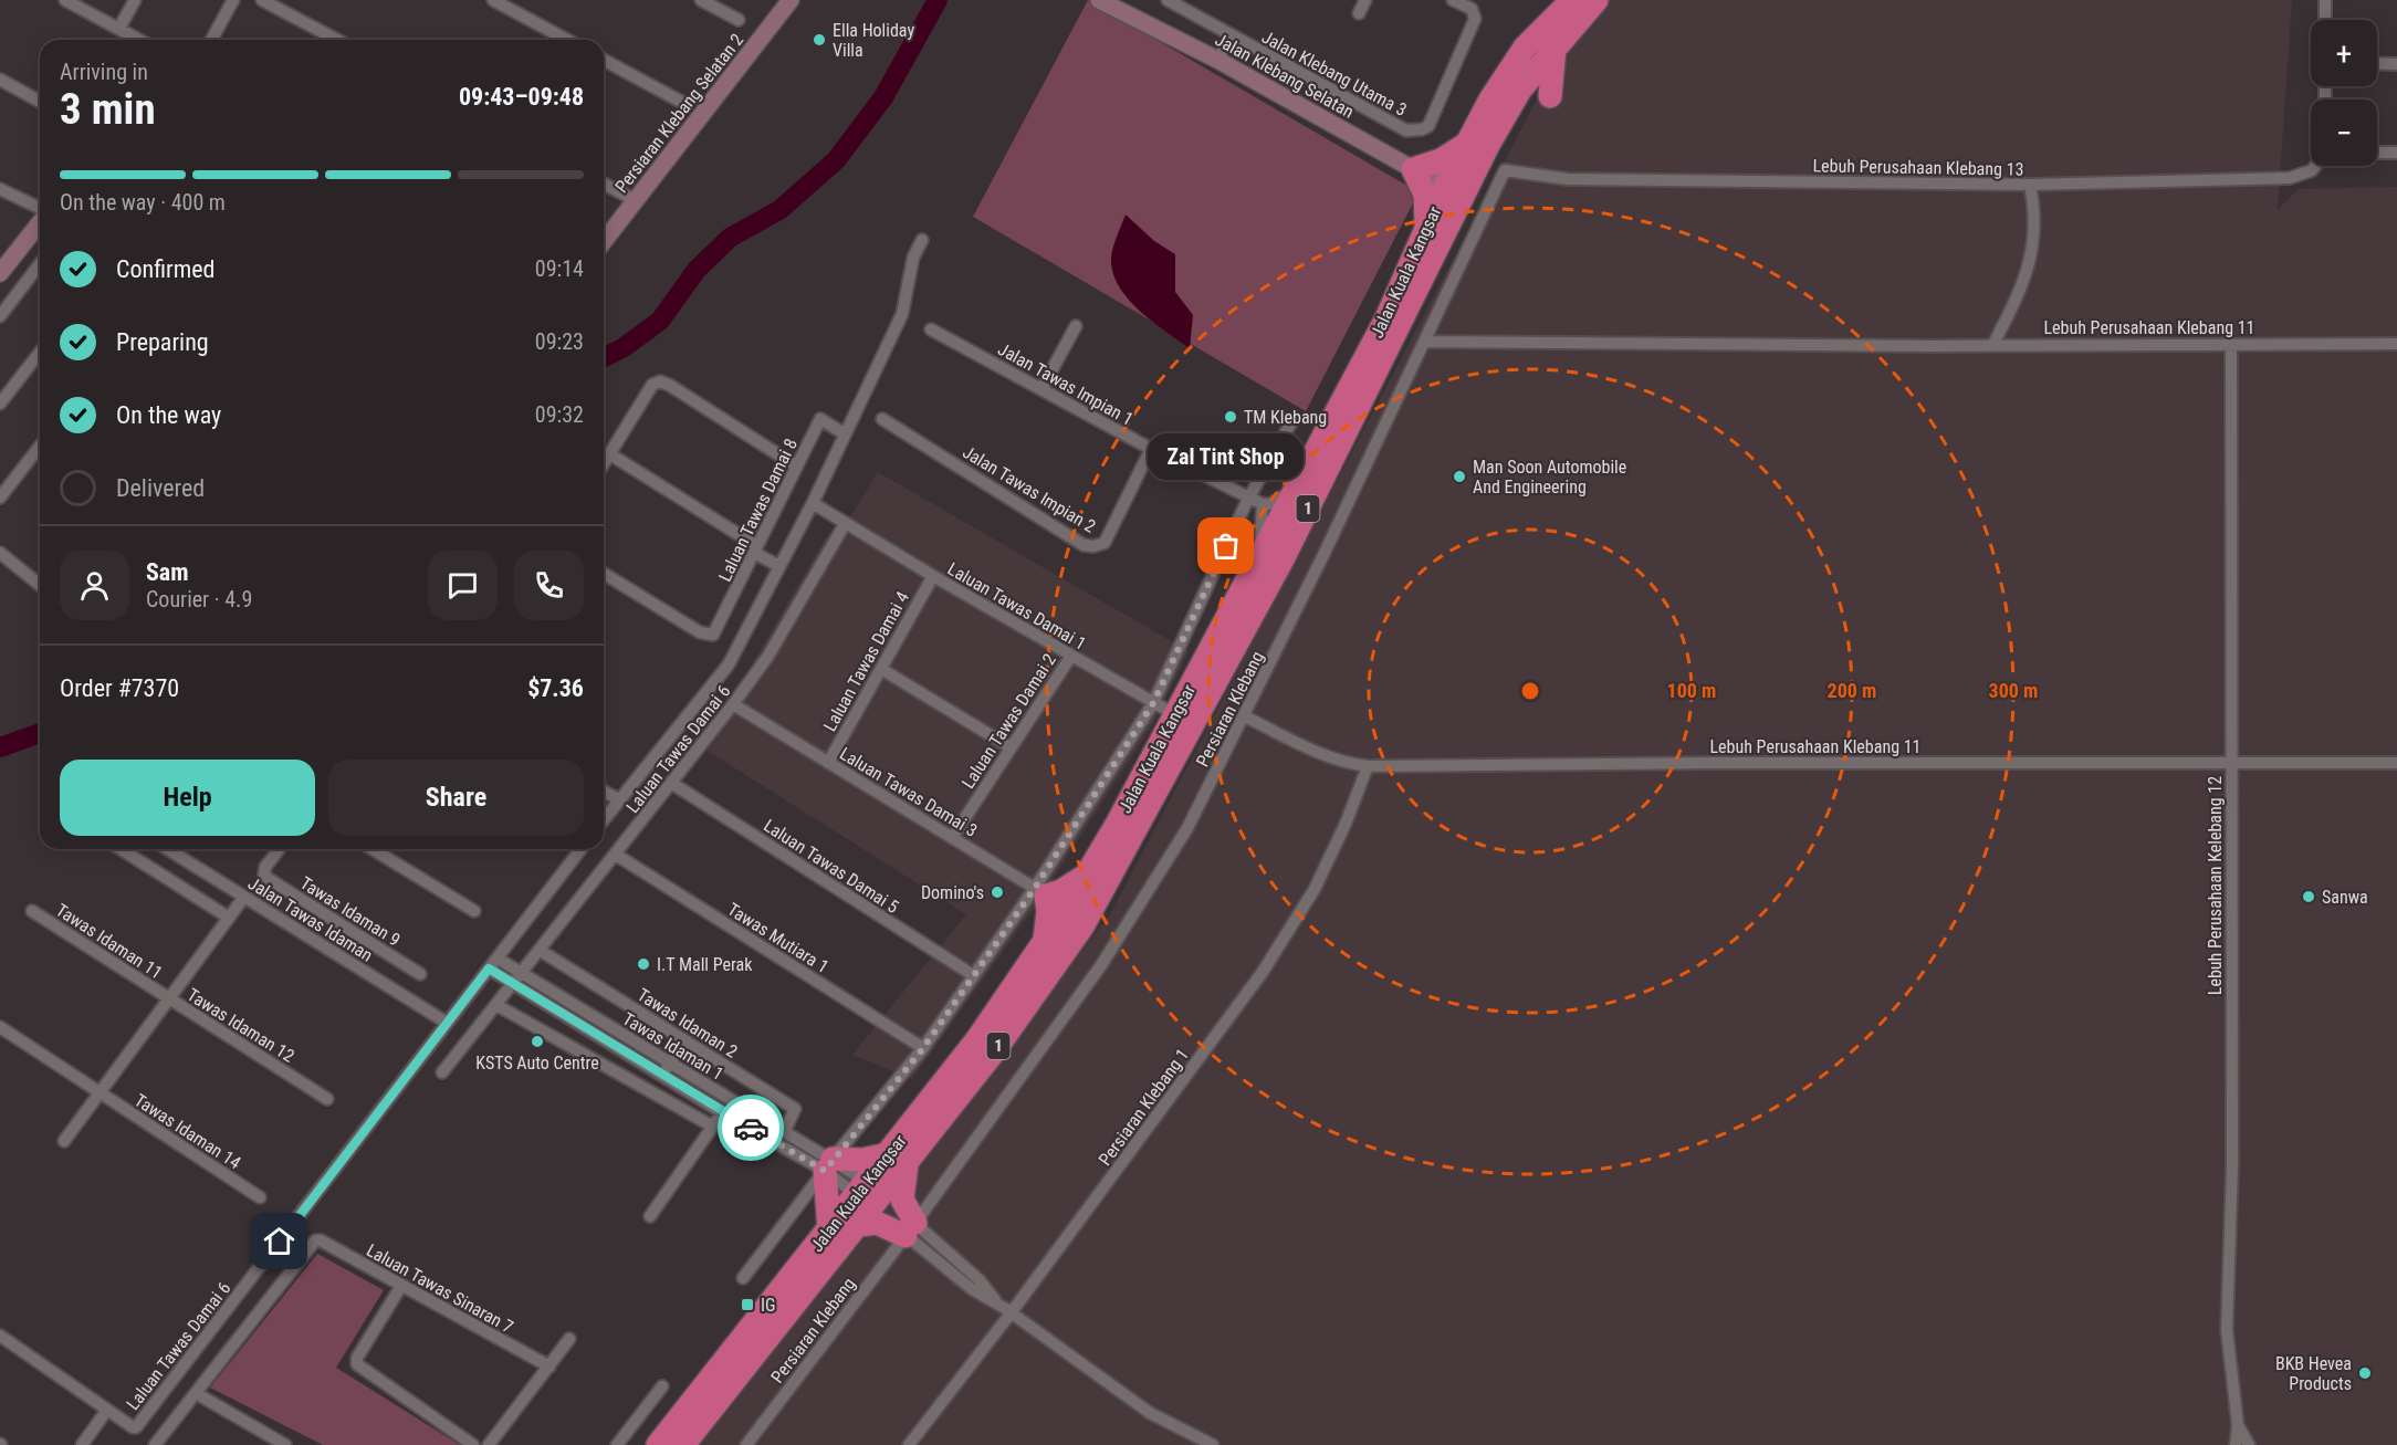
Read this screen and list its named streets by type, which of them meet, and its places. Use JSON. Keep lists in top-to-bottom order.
{
  "streets": {
    "highway": ["Jalan Kuala Kangsar", "1"],
    "street": [
      "Jalan Klebang Utama 3",
      "Jalan Klebang Selatan",
      "Persiaran Klebang Selatan 2",
      "Lebuh Perusahaan Klebang 13",
      "Lebuh Perusahaan Klebang 11",
      "Jalan Tawas Impian 1",
      "Jalan Tawas Impian 2",
      "Laluan Tawas Damai 8",
      "Laluan Tawas Damai 1",
      "Laluan Tawas Damai 4",
      "Persiaran Klebang",
      "Laluan Tawas Damai 2",
      "Laluan Tawas Damai 6",
      "Laluan Tawas Damai 3",
      "Laluan Tawas Damai 5",
      "Lebuh Perusahaan Kelebang 12",
      "Tawas Idaman 9",
      "Jalan Tawas Idaman",
      "Tawas Mutiara 1",
      "Tawas Idaman 11",
      "Tawas Idaman 2",
      "Tawas Idaman 12",
      "Tawas Idaman 1",
      "Persiaran Klebang 1",
      "Tawas Idaman 14",
      "Laluan Tawas Sinaran 7"
    ]
  },
  "crossings": [
    ["Jalan Klebang Selatan", "Jalan Kuala Kangsar"],
    ["Lebuh Perusahaan Klebang 13", "Persiaran Klebang"],
    ["Jalan Kuala Kangsar", "Laluan Tawas Damai 1"],
    ["Jalan Kuala Kangsar", "Laluan Tawas Damai 3"],
    ["Jalan Kuala Kangsar", "Tawas Idaman 1"],
    ["Lebuh Perusahaan Klebang 11", "Persiaran Klebang"],
    ["Lebuh Perusahaan Klebang 11", "Lebuh Perusahaan Kelebang 12"],
    ["Lebuh Perusahaan Klebang 11", "Persiaran Klebang 1"],
    ["Jalan Tawas Impian 1", "Jalan Tawas Impian 2"],
    ["Laluan Tawas Damai 8", "Laluan Tawas Damai 6"],
    ["Laluan Tawas Damai 1", "Laluan Tawas Damai 4"],
    ["Laluan Tawas Damai 1", "Laluan Tawas Damai 2"],
    ["Laluan Tawas Damai 1", "Laluan Tawas Damai 6"],
    ["Laluan Tawas Damai 4", "Laluan Tawas Damai 3"],
    ["Laluan Tawas Damai 2", "Laluan Tawas Damai 3"],
    ["Laluan Tawas Damai 6", "Laluan Tawas Damai 3"],
    ["Laluan Tawas Damai 6", "Laluan Tawas Damai 5"],
    ["Laluan Tawas Damai 6", "Jalan Tawas Idaman"],
    ["Laluan Tawas Damai 6", "Tawas Mutiara 1"],
    ["Laluan Tawas Damai 6", "Tawas Idaman 2"],
    ["Laluan Tawas Damai 6", "Tawas Idaman 1"],
    ["Tawas Idaman 11", "Tawas Idaman 12"],
    ["Tawas Idaman 2", "Tawas Idaman 1"],
    ["Tawas Idaman 12", "Tawas Idaman 14"]
  ],
  "places": {
    "other": [
      "Ella Holiday Villa",
      "TM Klebang",
      "Man Soon Automobile And Engineering",
      "Zal Tint Shop",
      "Domino's",
      "Sanwa",
      "I.T Mall Perak",
      "KSTS Auto Centre",
      "BKB Hevea Products"
    ],
    "transit": ["IG"]
  },
  "page": {
    "map_buttons": ["+", "−"],
    "heading": ["3 min", "Arriving in", "09:43–09:48"],
    "panel": [
      "Sam",
      "Courier · 4.9",
      "Order #7370",
      "$7.36"
    ],
    "bar": "On the way · 400 m",
    "list": [
      ["Confirmed", "09:14"],
      ["Preparing", "09:23"],
      ["On the way", "09:32"],
      "Delivered"
    ],
    "bubble": "Zal Tint Shop",
    "buttons": ["Help", "Share"]
  },
  "rings": ["100 m", "200 m", "300 m"]
}
